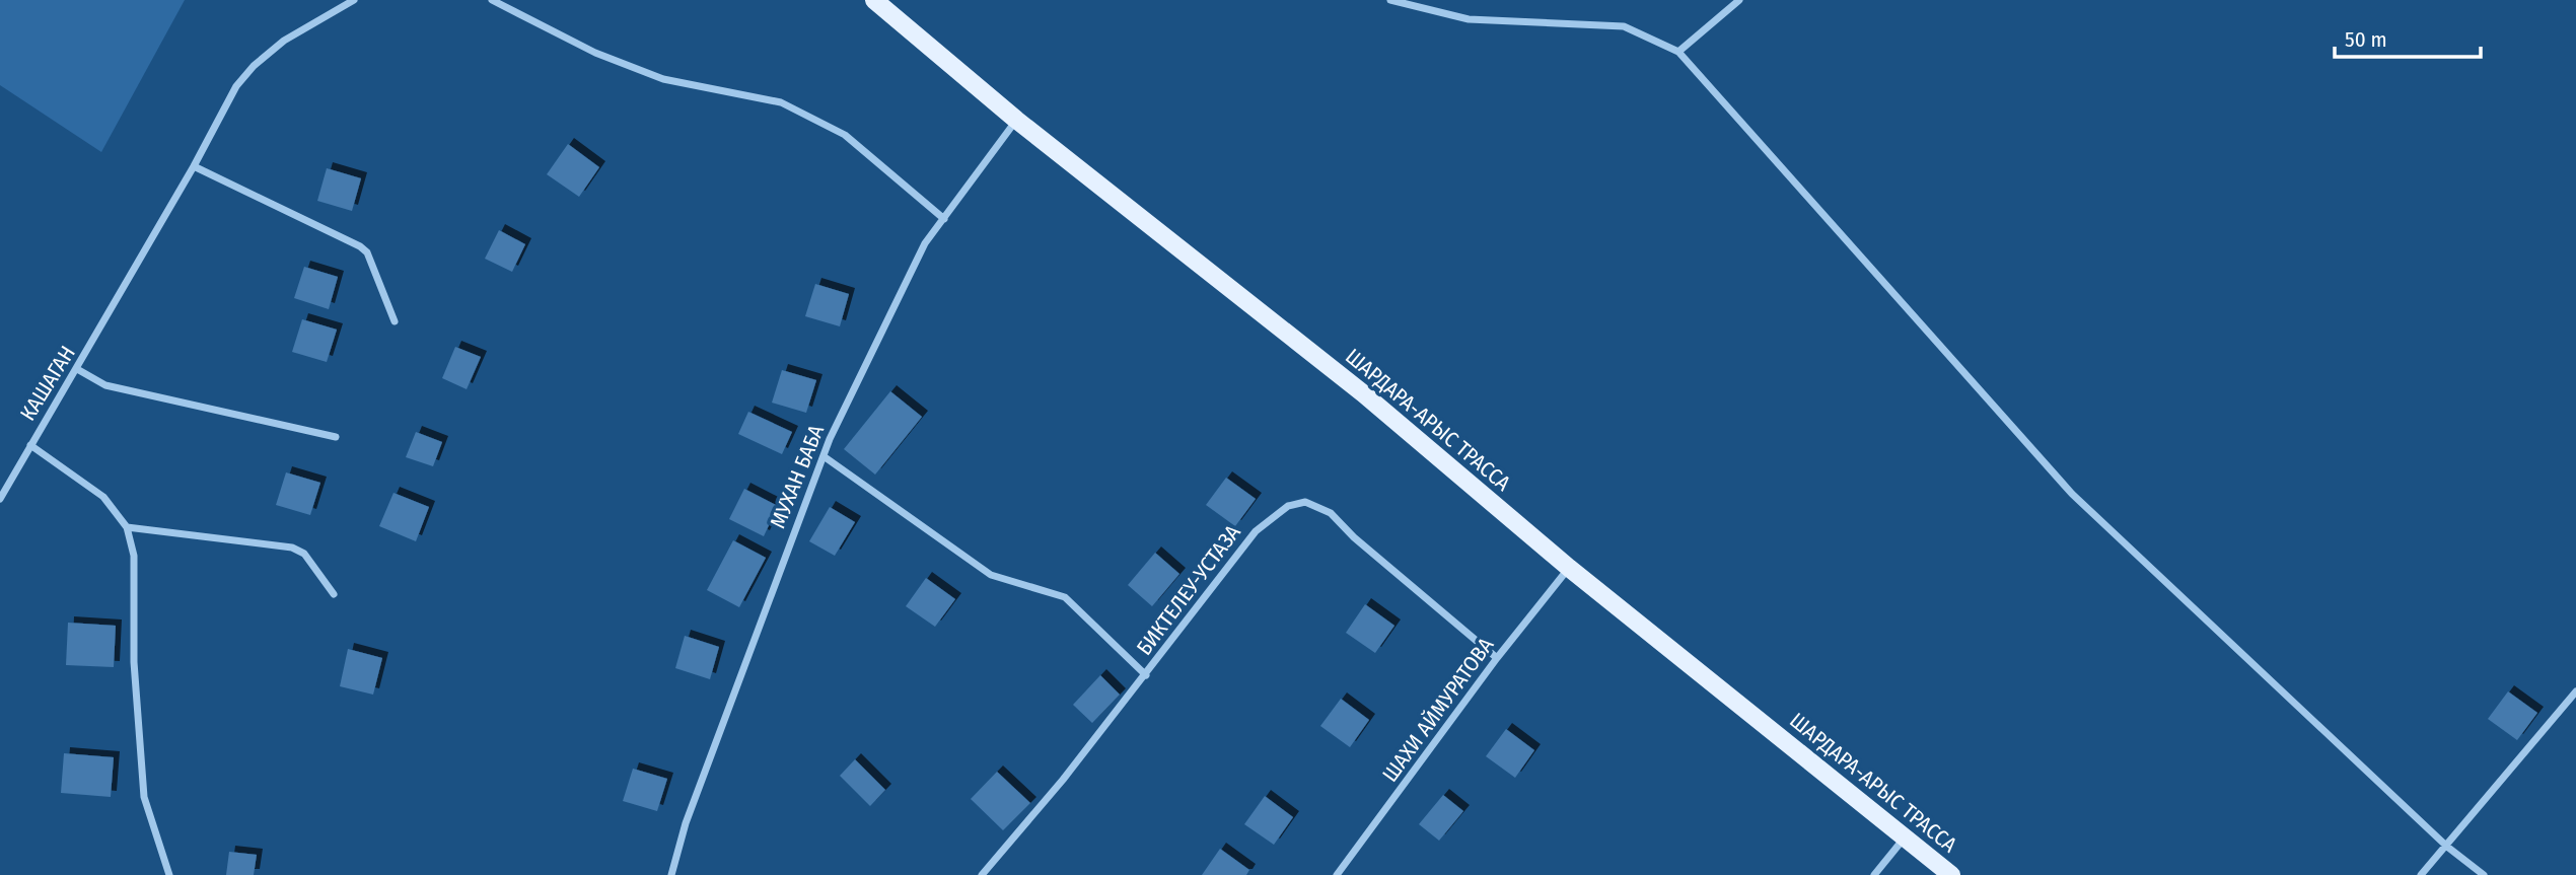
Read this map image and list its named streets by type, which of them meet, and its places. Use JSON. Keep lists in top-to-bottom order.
{
  "streets": {
    "main road": ["ШАРДАРА-АРЫС ТРАССА"],
    "street": [
      "КАШАГАН",
      "МУХАН БАБА",
      "БИКТЕЛЕУ-УСТАЗА",
      "ШАХИ АЙМУРАТОВА"
    ]
  },
  "crossings": [
    ["ШАРДАРА-АРЫС ТРАССА", "МУХАН БАБА"],
    ["ШАРДАРА-АРЫС ТРАССА", "ШАХИ АЙМУРАТОВА"],
    ["БИКТЕЛЕУ-УСТАЗА", "ШАХИ АЙМУРАТОВА"]
  ],
  "scale_bar": "50 m"
}
